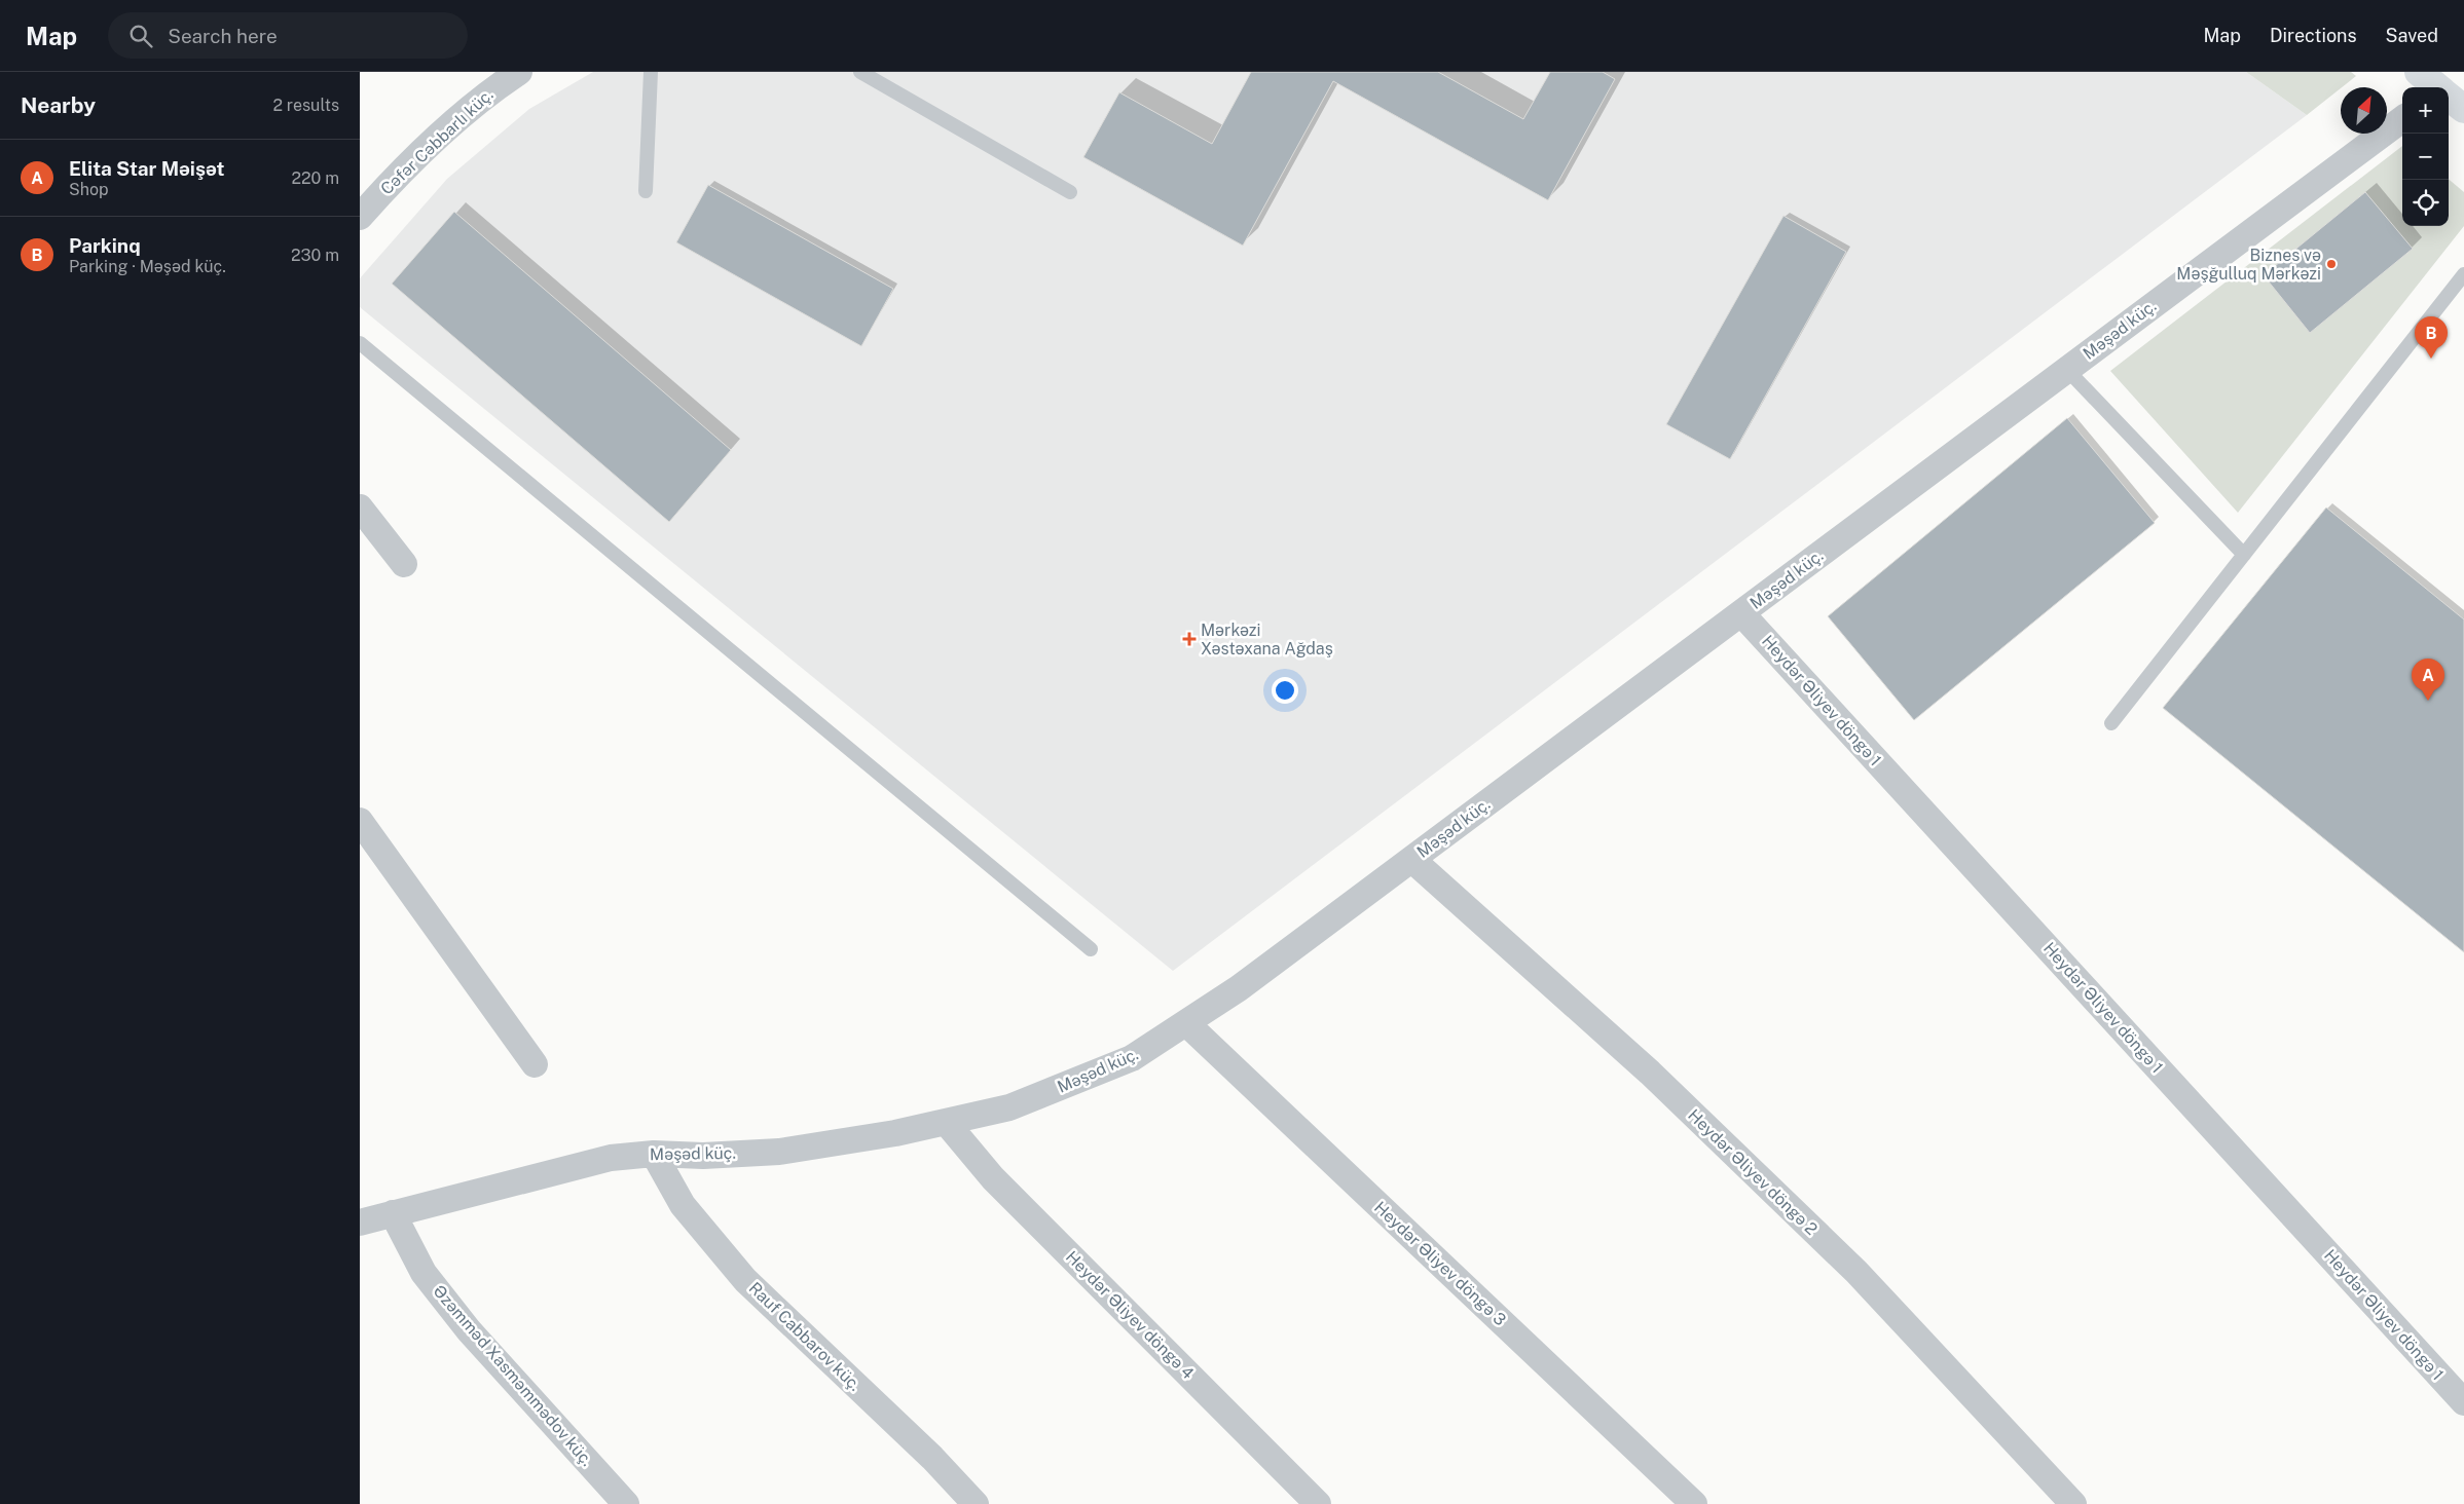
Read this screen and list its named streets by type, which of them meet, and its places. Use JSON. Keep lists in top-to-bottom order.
{
  "streets": {
    "street": [
      "Cəfər Cəbbarlı küç.",
      "Məşəd küç.",
      "Heydər Əliyev döngə 1",
      "Heydər Əliyev döngə 2",
      "Heydər Əliyev döngə 3",
      "Heydər Əliyev döngə 4",
      "Rauf Cabbarov küç.",
      "Əzəmməd Xasməmmədov küç."
    ]
  },
  "crossings": [
    ["Məşəd küç.", "Heydər Əliyev döngə 1"],
    ["Məşəd küç.", "Heydər Əliyev döngə 2"],
    ["Məşəd küç.", "Heydər Əliyev döngə 3"],
    ["Məşəd küç.", "Heydər Əliyev döngə 4"],
    ["Məşəd küç.", "Rauf Cabbarov küç."],
    ["Məşəd küç.", "Əzəmməd Xasməmmədov küç."]
  ],
  "places": {
    "other": ["Biznes və Məşğulluq Mərkəzi"],
    "health": ["Mərkəzi Xəstəxana Ağdaş"]
  },
  "north": "top right",
  "page": {
    "header": "Map",
    "search": "Search here",
    "nav": ["Map", "Directions", "Saved"],
    "heading": ["Nearby", "2 results"],
    "map_buttons": ["+", "−"],
    "list": [
      {
        "mark": "A",
        "name": "Elita Star Məişət",
        "note": "Shop",
        "value": "220 m"
      },
      {
        "mark": "B",
        "name": "Parkinq",
        "note": "Parking · Məşəd küç.",
        "value": "230 m"
      }
    ],
    "pins": ["B", "A"]
  }
}
